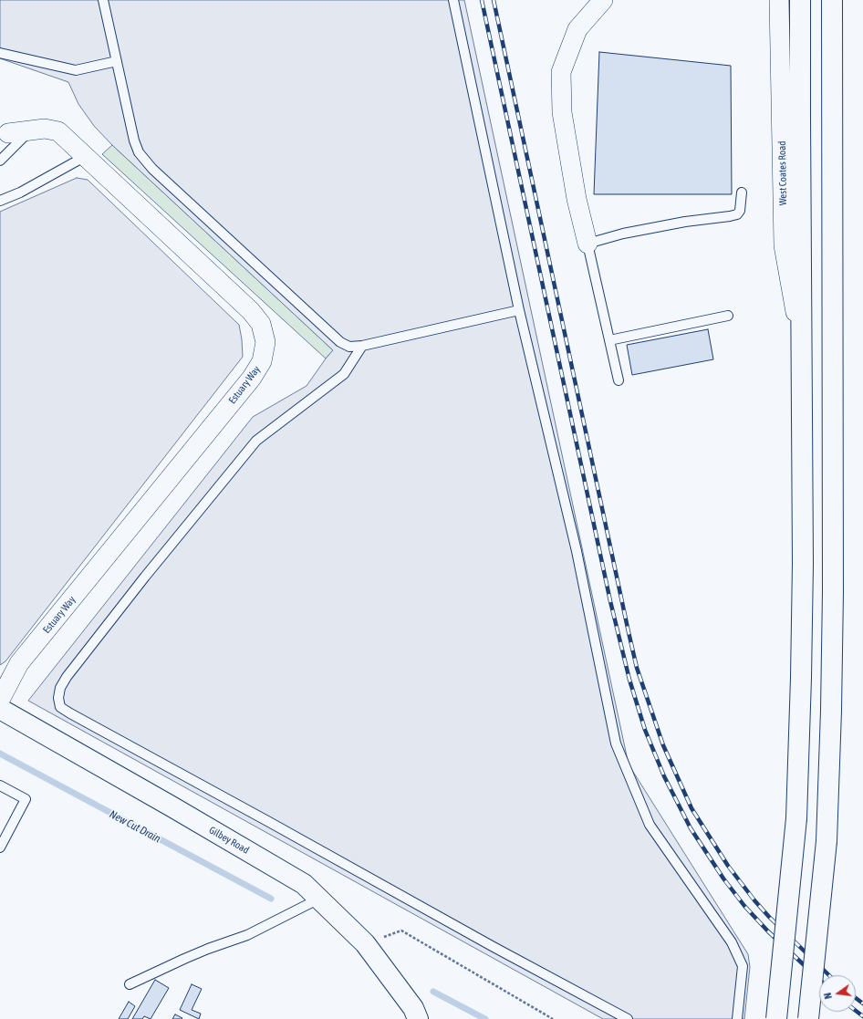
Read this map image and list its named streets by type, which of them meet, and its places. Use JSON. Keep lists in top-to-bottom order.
{
  "streets": {
    "main road": ["Gilbey Road"],
    "street": ["West Coates Road", "Estuary Way"]
  },
  "water": ["New Cut Drain"],
  "north": "left"
}
